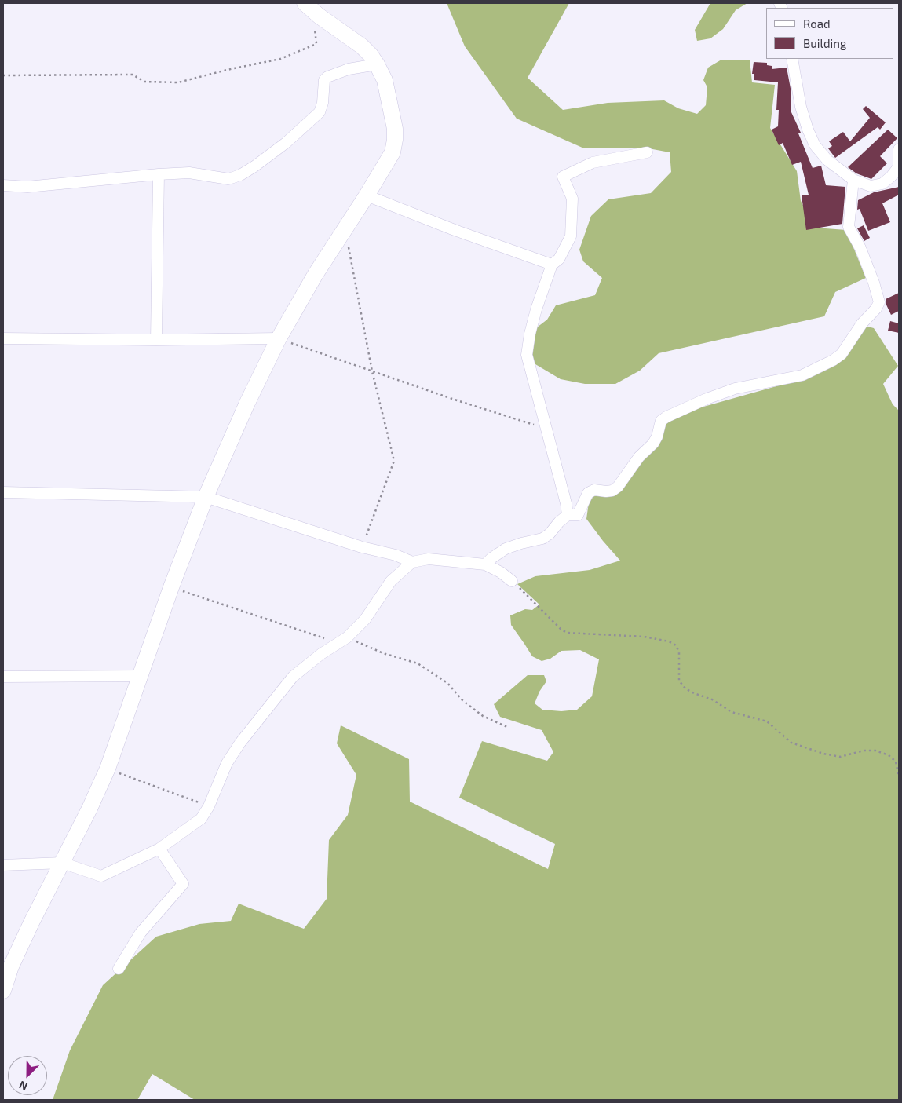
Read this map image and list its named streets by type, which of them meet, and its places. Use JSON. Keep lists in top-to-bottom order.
{
  "legend": ["Road", "Building"],
  "north": "bottom left"
}
